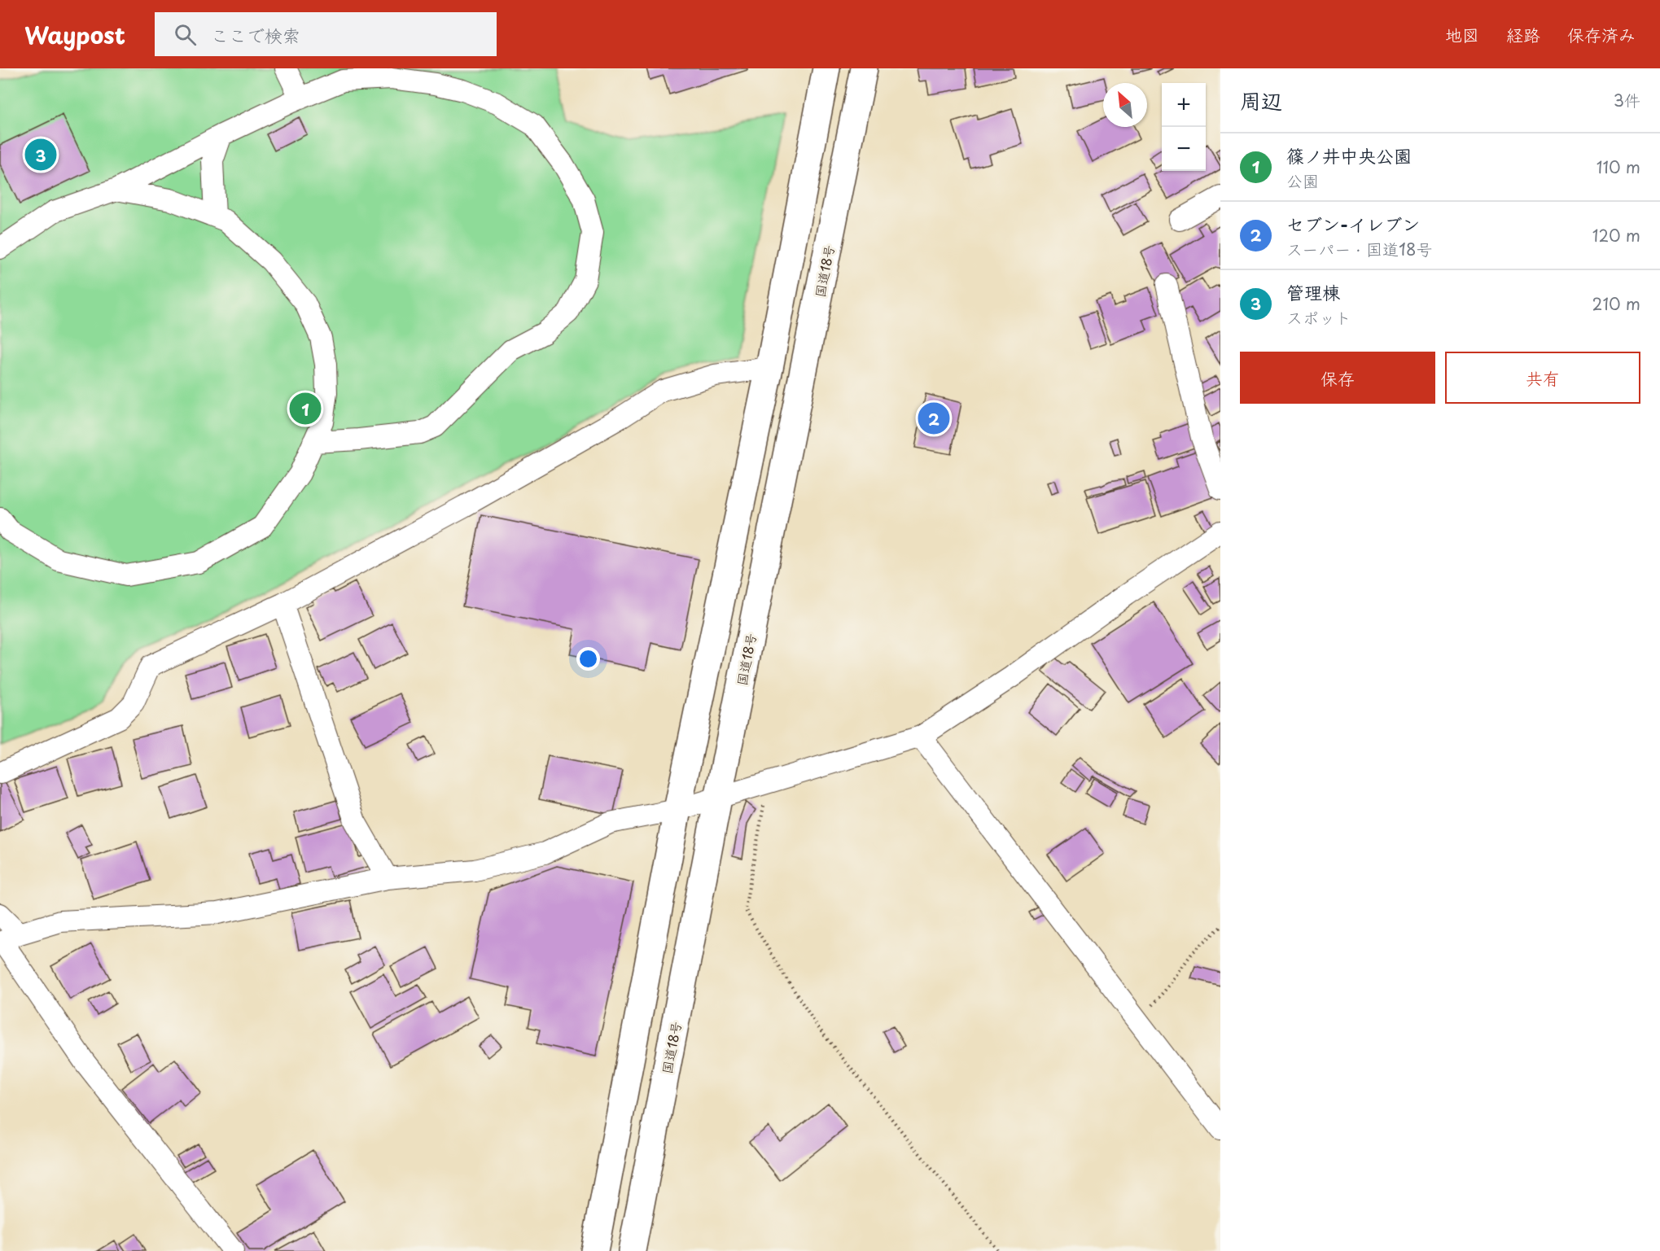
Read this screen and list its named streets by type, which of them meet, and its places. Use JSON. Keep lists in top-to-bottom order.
{
  "streets": {
    "highway": ["国道18号"]
  },
  "north": "top left",
  "page": {
    "header": "Waypost",
    "search": "ここで検索",
    "nav": ["地図", "経路", "保存済み"],
    "heading": ["周辺", "3件"],
    "map_buttons": ["+", "−"],
    "list": [
      {
        "mark": "1",
        "name": "篠ノ井中央公園",
        "note": "公園",
        "value": "110 m"
      },
      {
        "mark": "2",
        "name": "セブン-イレブン",
        "note": "スーパー · 国道18号",
        "value": "120 m"
      },
      {
        "mark": "3",
        "name": "管理棟",
        "note": "スポット",
        "value": "210 m"
      }
    ],
    "pins": ["3", "1", "2"],
    "buttons": ["保存", "共有"]
  }
}
